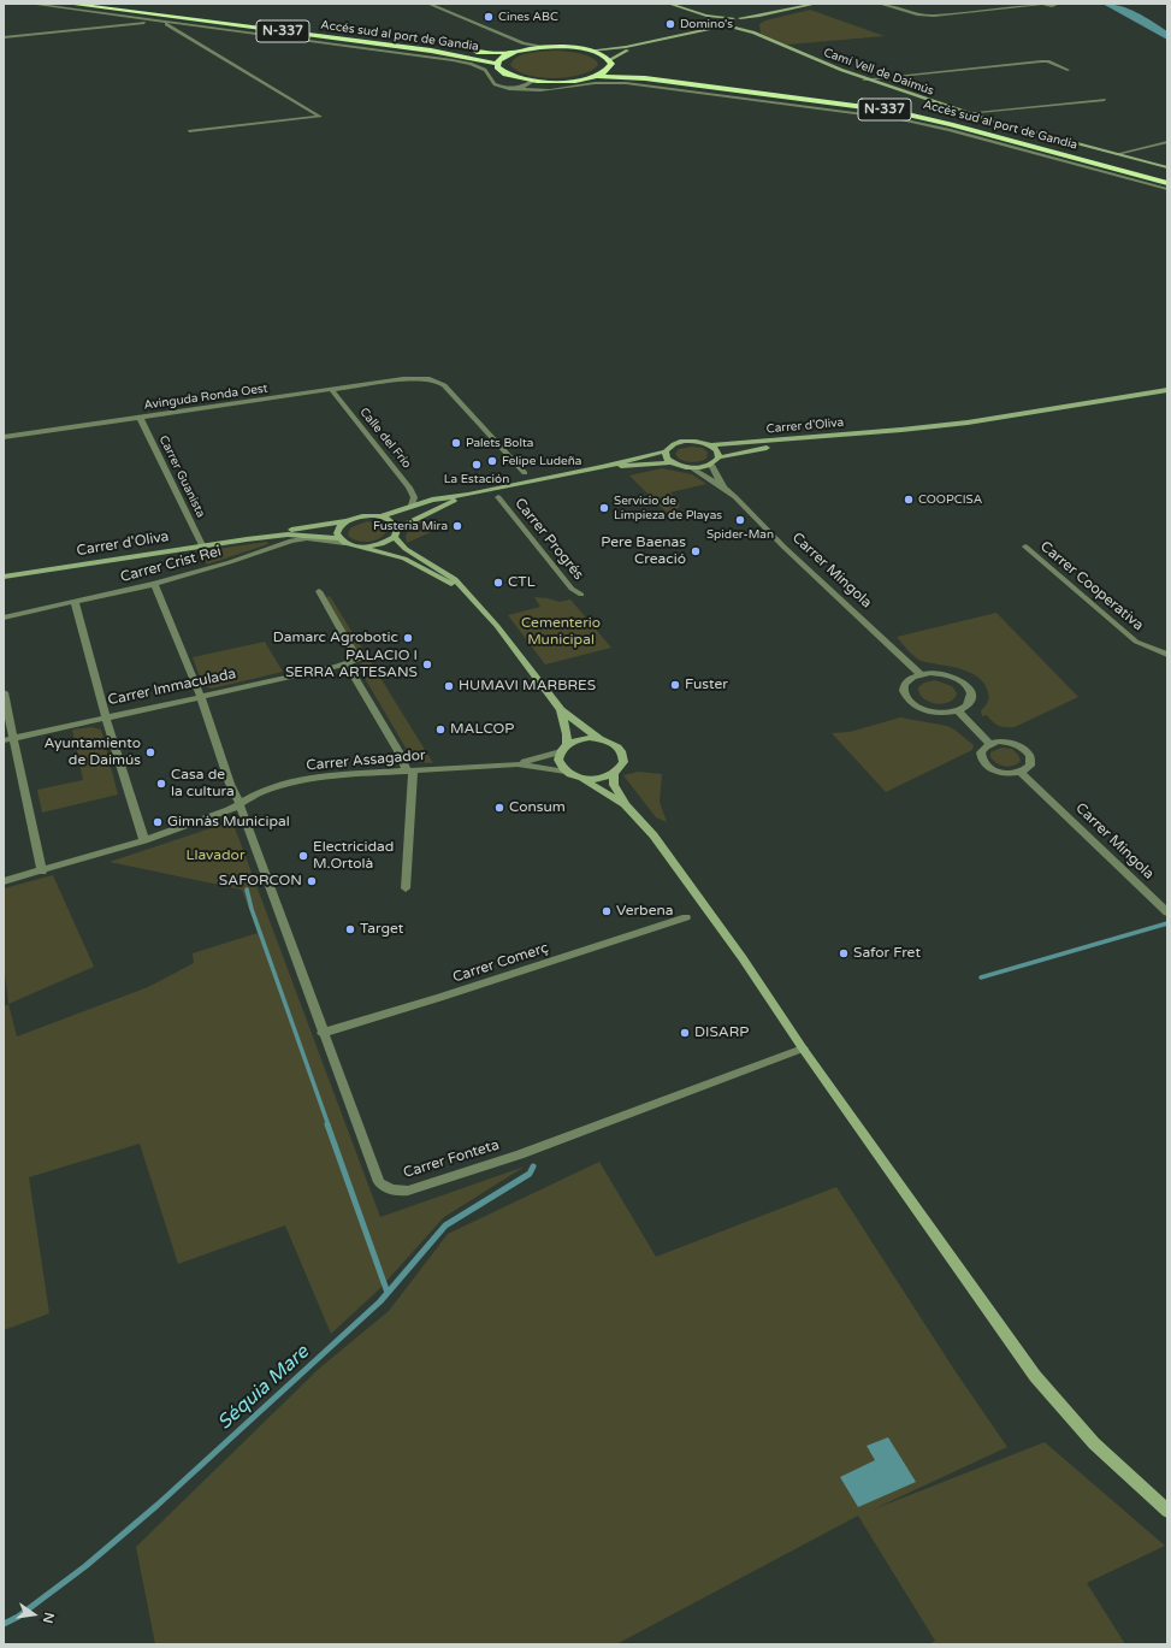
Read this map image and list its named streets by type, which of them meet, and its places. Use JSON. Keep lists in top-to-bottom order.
{
  "streets": {
    "highway": ["N-337", "Accés sud al port de Gandia"],
    "main road": ["Camí Vell de Daimús", "Carrer d'Oliva"],
    "street": [
      "Avinguda Ronda Oest",
      "Calle del Frío",
      "Carrer Guanista",
      "Carrer Progrés",
      "Carrer Crist Rei",
      "Carrer Mingola",
      "Carrer Cooperativa",
      "Carrer Immaculada",
      "Carrer Assagador",
      "Carrer Comerç",
      "Carrer Fonteta"
    ]
  },
  "crossings": [
    ["Avinguda Ronda Oest", "Calle del Frío"],
    ["Avinguda Ronda Oest", "Carrer Guanista"],
    ["Carrer d'Oliva", "Carrer Guanista"],
    ["Carrer d'Oliva", "Carrer Crist Rei"],
    ["Carrer Crist Rei", "Carrer Fonteta"],
    ["Carrer Immaculada", "Carrer Fonteta"],
    ["Carrer Assagador", "Carrer Fonteta"],
    ["Carrer Comerç", "Carrer Fonteta"]
  ],
  "water": ["Séquia Mare"],
  "parks": ["Cementerio Municipal", "Llavador"],
  "places": [
    "Cines ABC",
    "Domino's",
    "Palets Bolta",
    "Felipe Ludeña",
    "La Estación",
    "COOPCISA",
    "Servicio de Limpieza de Playas",
    "Spider-Man",
    "Fusteria Mira",
    "Pere Baenas Creació",
    "CTL",
    "Damarc Agrobotic",
    "PALACIO I SERRA ARTESANS",
    "Fuster",
    "HUMAVI MARBRES",
    "MALCOP",
    "Ayuntamiento de Daimús",
    "Casa de la cultura",
    "Consum",
    "Gimnàs Municipal",
    "Electricidad M.Ortolà",
    "SAFORCON",
    "Verbena",
    "Target",
    "Safor Fret",
    "DISARP"
  ],
  "north": "right"
}
